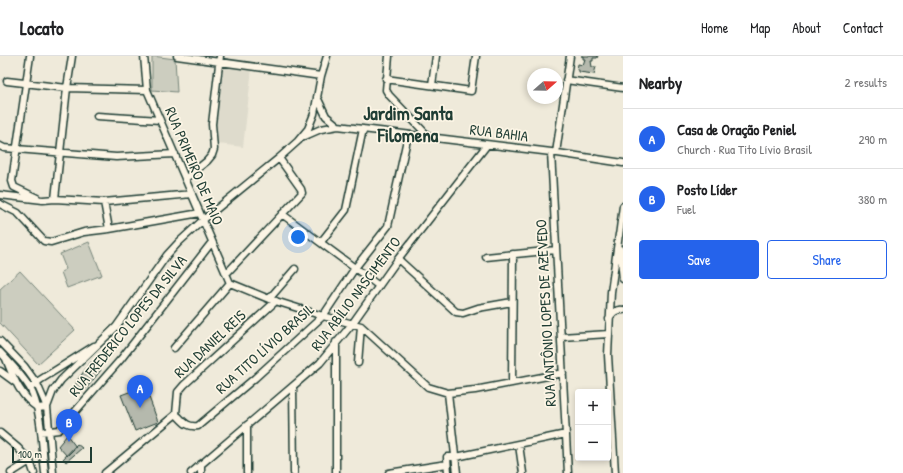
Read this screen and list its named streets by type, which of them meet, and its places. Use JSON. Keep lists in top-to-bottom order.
{
  "streets": {
    "street": [
      "RUA BAHIA",
      "RUA PRIMEIRO DE MAIO",
      "RUA ABÍLIO NASCIMENTO",
      "RUA ANTÔNIO LOPES DE AZEVEDO",
      "RUA FREDERICO LOPES DA SILVA",
      "RUA DANIEL REIS",
      "RUA TITO LÍVIO BRASIL"
    ]
  },
  "crossings": [
    ["RUA BAHIA", "RUA ABÍLIO NASCIMENTO"],
    ["RUA BAHIA", "RUA ANTÔNIO LOPES DE AZEVEDO"],
    ["RUA BAHIA", "RUA TITO LÍVIO BRASIL"],
    ["RUA PRIMEIRO DE MAIO", "RUA FREDERICO LOPES DA SILVA"],
    ["RUA DANIEL REIS", "RUA TITO LÍVIO BRASIL"]
  ],
  "districts": ["Jardim Santa Filomena"],
  "scale_bar": "100 m",
  "north": "right",
  "page": {
    "header": "Locato",
    "nav": [
      "Home",
      "Map",
      "About",
      "Contact"
    ],
    "heading": ["Nearby", "2 results"],
    "list": [
      {
        "mark": "A",
        "name": "Casa de Oração Peniel",
        "note": "Church · Rua Tito Lívio Brasil",
        "value": "290 m"
      },
      {
        "mark": "B",
        "name": "Posto Líder",
        "note": "Fuel",
        "value": "380 m"
      }
    ],
    "buttons": ["Save", "Share"],
    "pins": ["A", "B"],
    "map_buttons": ["+", "−"],
    "scale": "100 m"
  }
}
